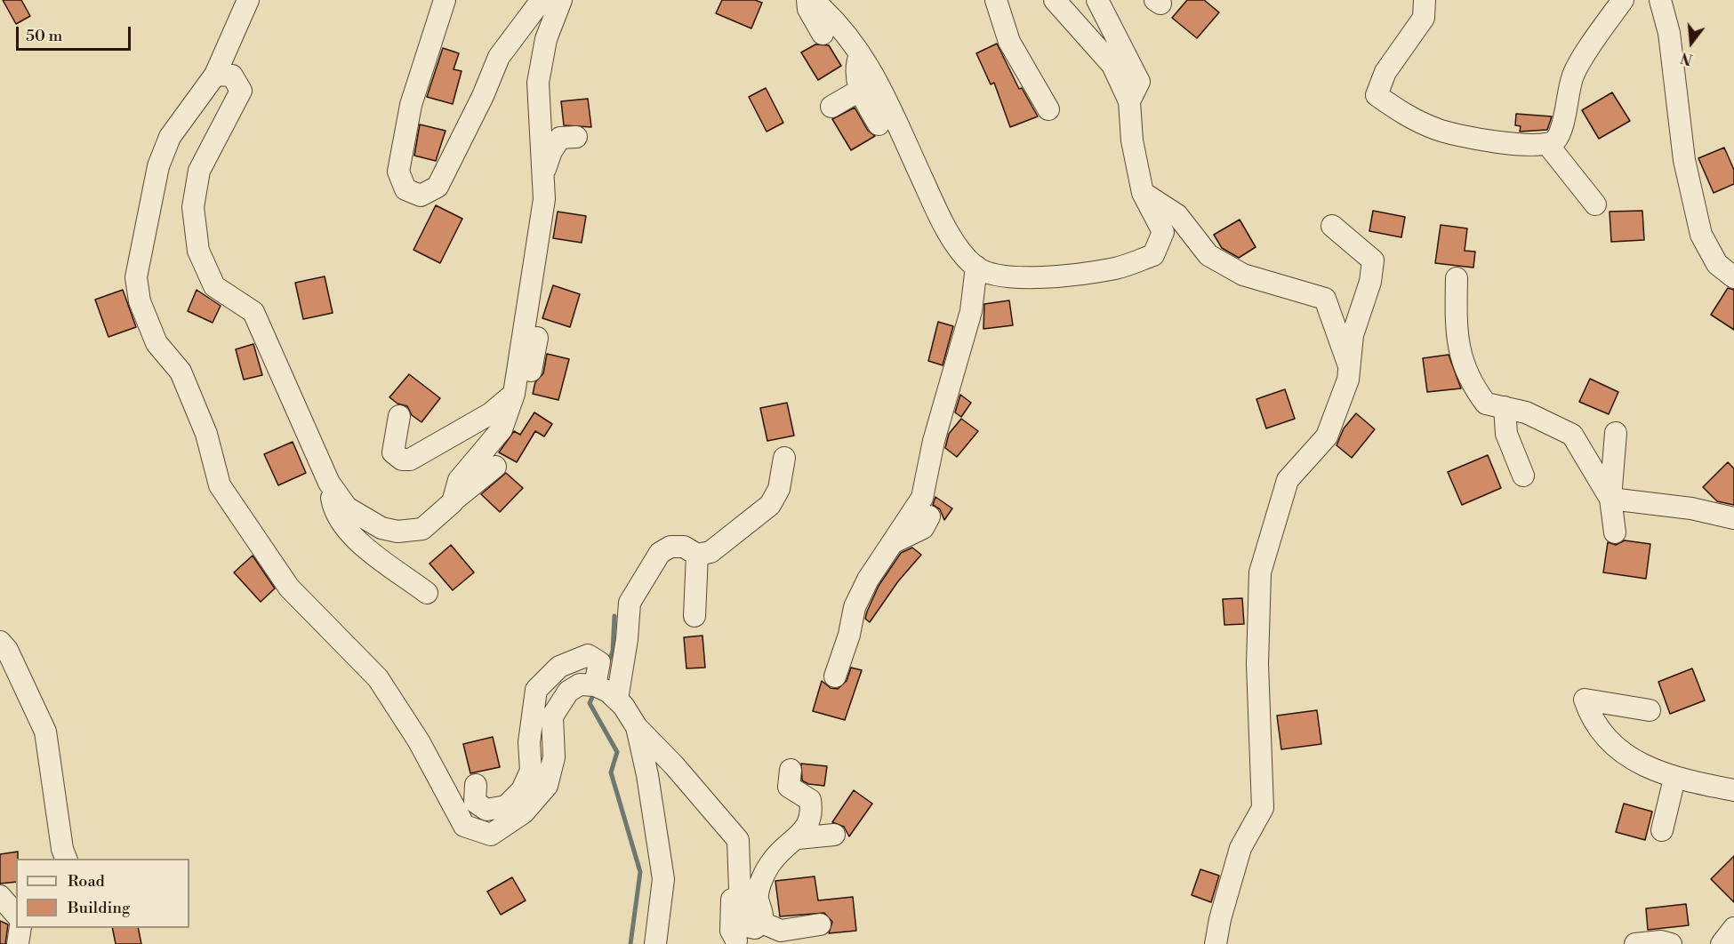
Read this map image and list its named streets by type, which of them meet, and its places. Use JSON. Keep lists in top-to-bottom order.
{
  "legend": ["Road", "Building"],
  "scale_bar": "50 m",
  "north": "bottom"
}
